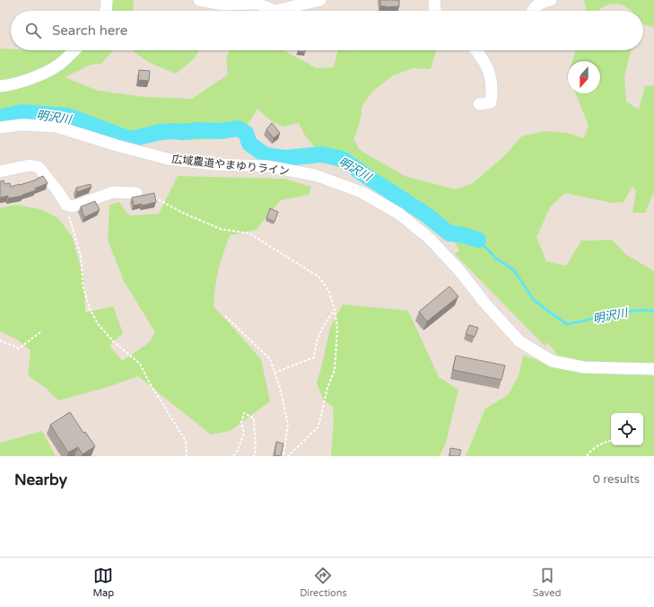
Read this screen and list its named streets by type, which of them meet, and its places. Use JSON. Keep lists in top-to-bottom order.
{
  "streets": {
    "street": ["広域農道やまゆりライン"]
  },
  "water": ["明沢川"],
  "north": "bottom",
  "page": {
    "search": "Search here",
    "heading": ["Nearby", "0 results"],
    "nav": ["Map", "Directions", "Saved"]
  }
}
